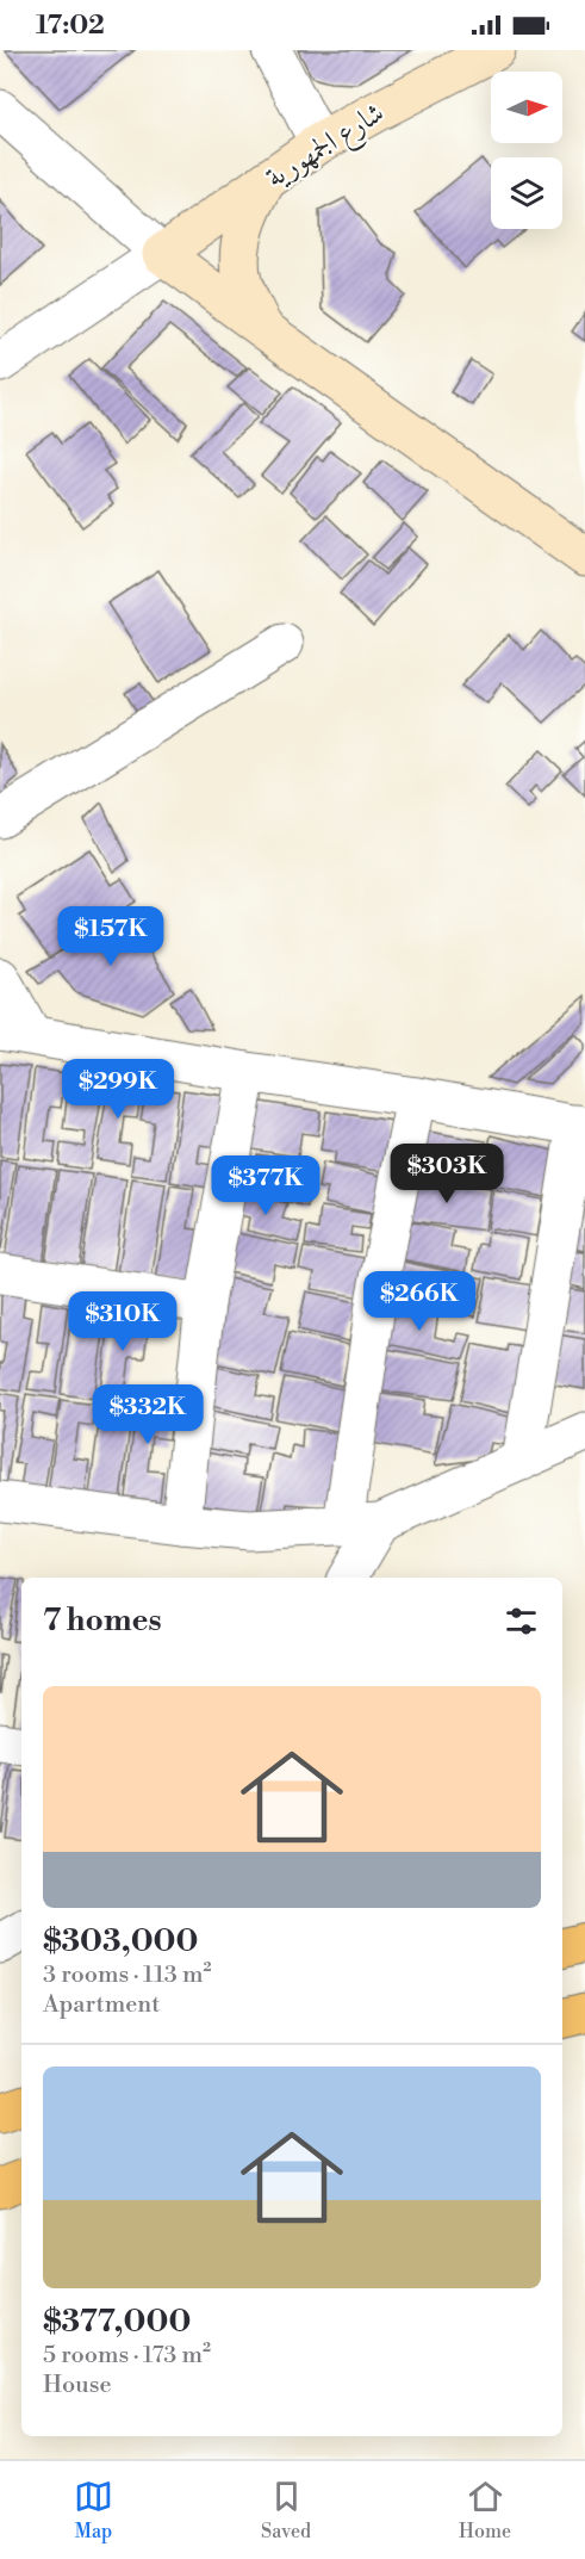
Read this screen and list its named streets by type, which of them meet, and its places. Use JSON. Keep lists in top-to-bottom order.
{
  "streets": {
    "main road": ["شارع الجمهورية"]
  },
  "north": "right",
  "page": {
    "status": "17:02",
    "price": [
      "$157K",
      "$299K",
      "$303K",
      "$377K",
      "$266K",
      "$310K",
      "$332K"
    ],
    "heading": "7 homes",
    "list": [
      {
        "name": "$303,000",
        "note": "3 rooms · 113 m² · Apartment"
      },
      {
        "name": "$377,000",
        "note": "5 rooms · 173 m² · House"
      }
    ],
    "tabs": ["Map", "Saved", "Home"]
  }
}
